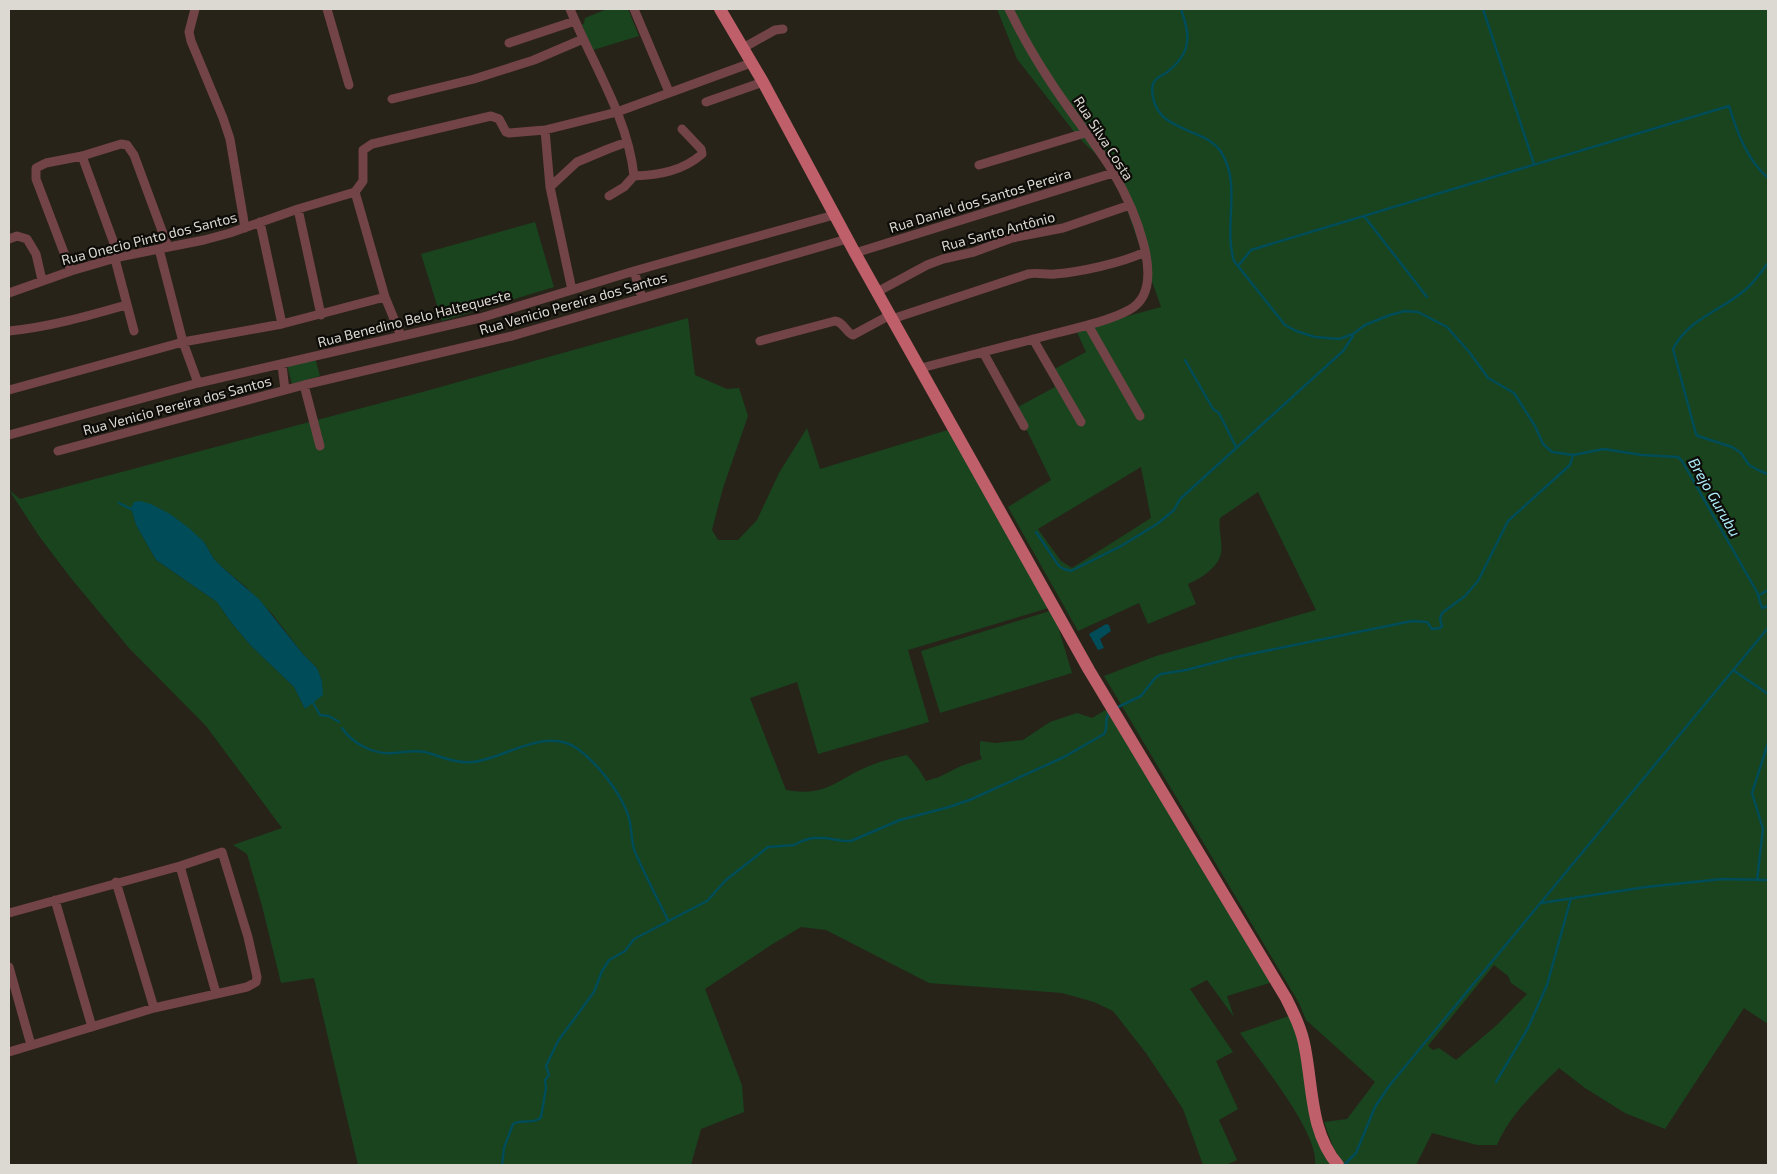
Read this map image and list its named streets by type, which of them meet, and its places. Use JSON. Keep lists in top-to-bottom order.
{
  "streets": {
    "street": [
      "Rua Silva Costa",
      "Rua Daniel dos Santos Pereira",
      "Rua Santo Antônio",
      "Rua Onecio Pinto dos Santos",
      "Rua Venicio Pereira dos Santos",
      "Rua Benedino Belo Haltequeste"
    ]
  },
  "crossings": [
    ["Rua Silva Costa", "Rua Daniel dos Santos Pereira"],
    ["Rua Silva Costa", "Rua Santo Antônio"]
  ],
  "water": ["Brejo Gurubu"]
}
